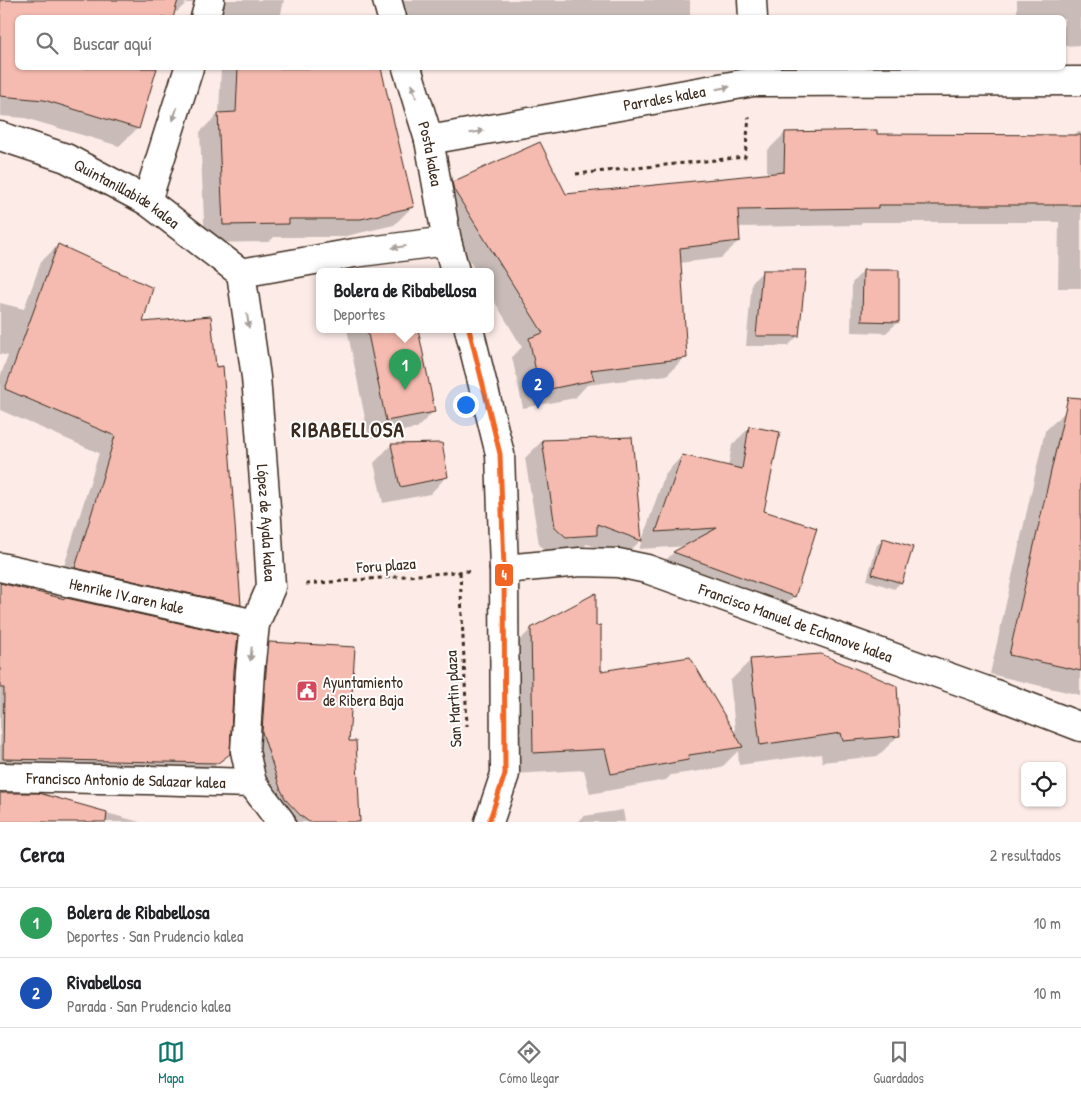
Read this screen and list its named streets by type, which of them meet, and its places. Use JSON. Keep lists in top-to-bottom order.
{
  "streets": {
    "street": [
      "Parrales kalea",
      "Posta kalea",
      "Quintanillabide kalea",
      "López de Ayala kalea",
      "Henrike IV.aren kale",
      "Francisco Manuel de Echanove kalea",
      "Francisco Antonio de Salazar kalea"
    ],
    "path": ["Foru plaza", "San Martin plaza"]
  },
  "crossings": [
    ["Parrales kalea", "Posta kalea"],
    ["Quintanillabide kalea", "López de Ayala kalea"],
    ["López de Ayala kalea", "Foru plaza"],
    ["López de Ayala kalea", "Henrike IV.aren kale"],
    ["López de Ayala kalea", "Francisco Antonio de Salazar kalea"],
    ["Foru plaza", "Francisco Manuel de Echanove kalea"],
    ["Foru plaza", "San Martin plaza"]
  ],
  "one_way": ["Parrales kalea", "Posta kalea"],
  "districts": ["RIBABELLOSA"],
  "places": {
    "public building": ["Ayuntamiento de Ribera Baja"]
  },
  "lines": ["transit line 4"],
  "page": {
    "search": "Buscar aquí",
    "popup": ["Bolera de Ribabellosa", "Deportes"],
    "pins": ["1", "2"],
    "heading": ["Cerca", "2 resultados"],
    "list": [
      {
        "mark": "1",
        "name": "Bolera de Ribabellosa",
        "note": "Deportes · San Prudencio kalea",
        "value": "10 m"
      },
      {
        "mark": "2",
        "name": "Rivabellosa",
        "note": "Parada · San Prudencio kalea",
        "value": "10 m"
      }
    ],
    "nav": ["Mapa", "Cómo llegar", "Guardados"]
  }
}
